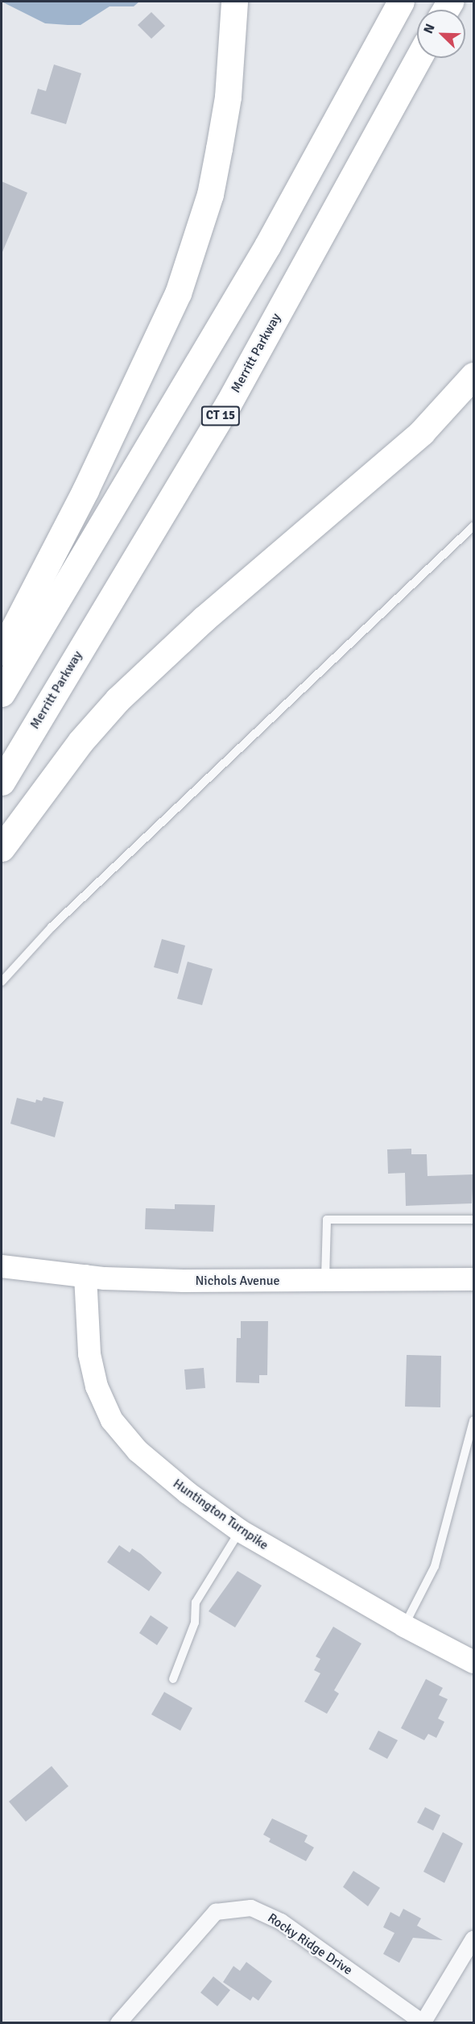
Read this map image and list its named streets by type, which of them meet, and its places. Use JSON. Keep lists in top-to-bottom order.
{
  "streets": {
    "highway": ["Merritt Parkway", "CT 15"],
    "main road": ["Nichols Avenue", "Huntington Turnpike"],
    "street": ["Rocky Ridge Drive"]
  },
  "crossings": [
    ["Nichols Avenue", "Huntington Turnpike"]
  ],
  "north": "top left"
}
